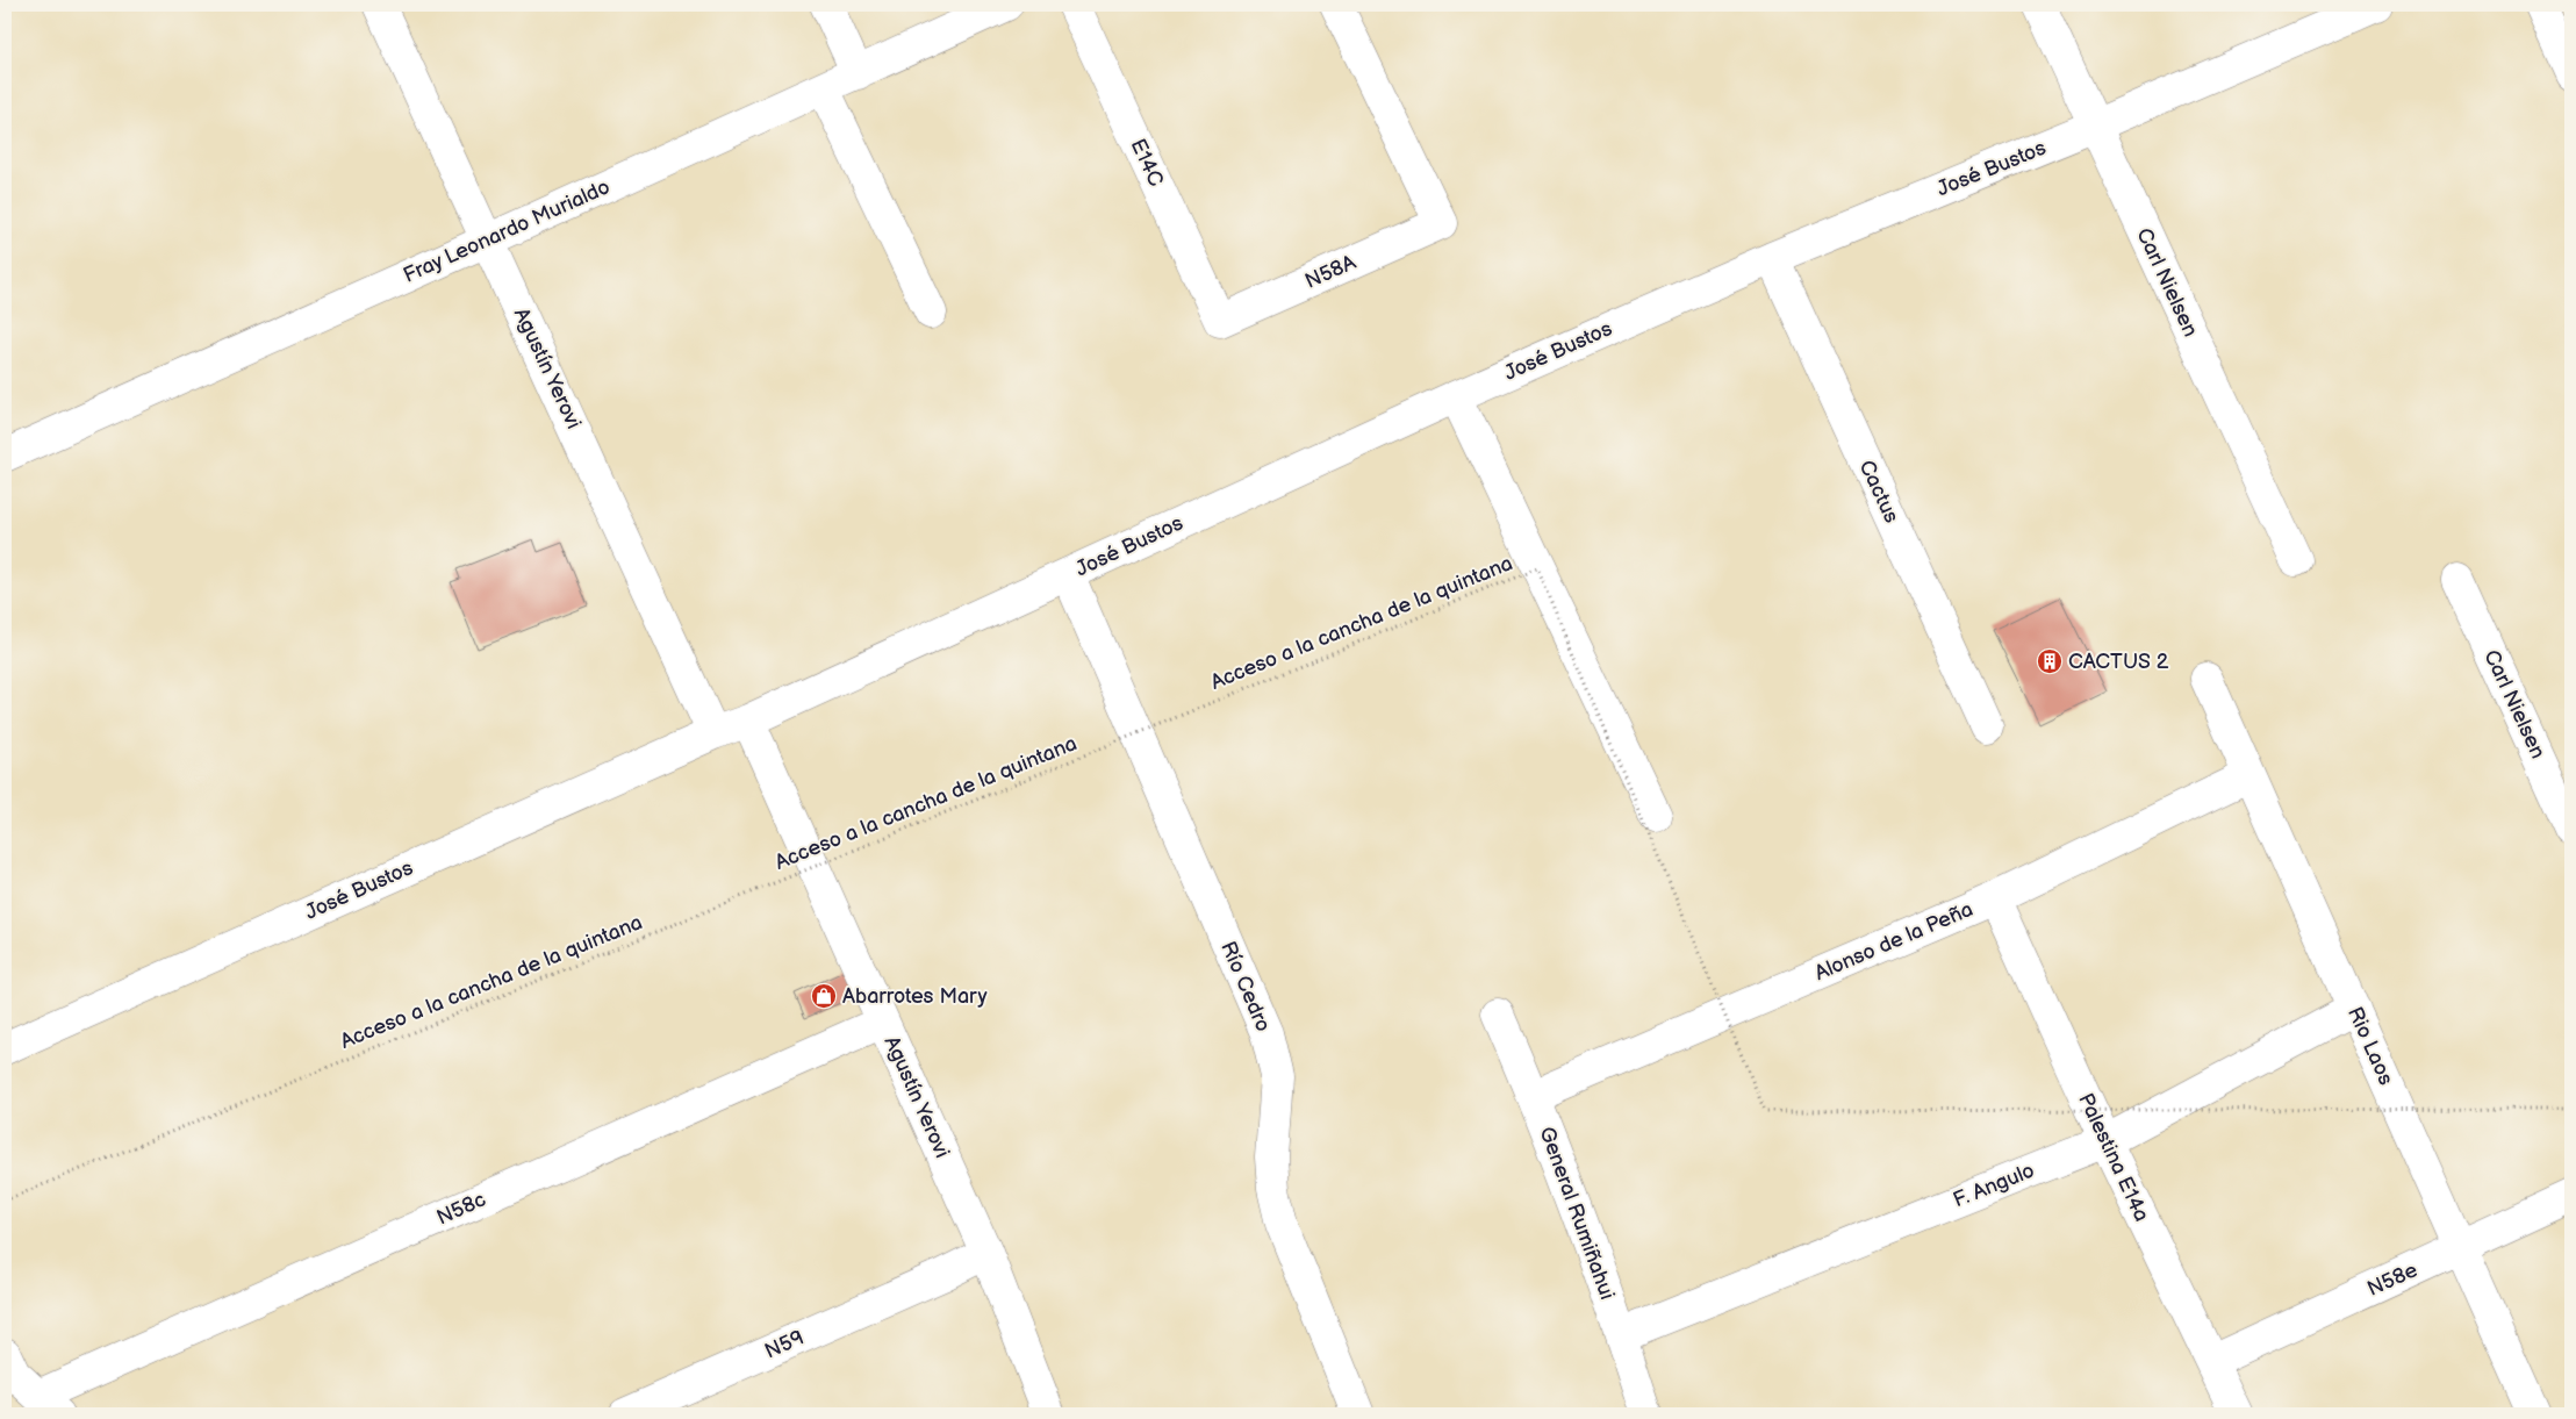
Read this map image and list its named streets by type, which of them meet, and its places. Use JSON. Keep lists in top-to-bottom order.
{
  "streets": {
    "street": [
      "E14C",
      "José Bustos",
      "Fray Leonardo Murialdo",
      "N58A",
      "Carl Nielsen",
      "Agustín Yerovi",
      "Cactus",
      "Alonso de la Peña",
      "Río Cedro",
      "Rio Laos",
      "Palestina E14a",
      "F. Angulo",
      "N58c",
      "General Rumiñahui",
      "N58e",
      "N59"
    ],
    "path": ["Acceso a la cancha de la quintana"]
  },
  "crossings": [
    ["E14C", "N58A"],
    ["José Bustos", "Carl Nielsen"],
    ["José Bustos", "Agustín Yerovi"],
    ["José Bustos", "Cactus"],
    ["José Bustos", "Río Cedro"],
    ["Fray Leonardo Murialdo", "Agustín Yerovi"],
    ["Agustín Yerovi", "N58c"],
    ["Agustín Yerovi", "N59"],
    ["Alonso de la Peña", "Rio Laos"],
    ["Alonso de la Peña", "Palestina E14a"],
    ["Alonso de la Peña", "General Rumiñahui"],
    ["Rio Laos", "F. Angulo"],
    ["Rio Laos", "N58e"],
    ["Palestina E14a", "F. Angulo"],
    ["Palestina E14a", "N58e"],
    ["F. Angulo", "General Rumiñahui"]
  ],
  "places": {
    "building": ["CACTUS 2"],
    "shop": ["Abarrotes Mary"]
  }
}
